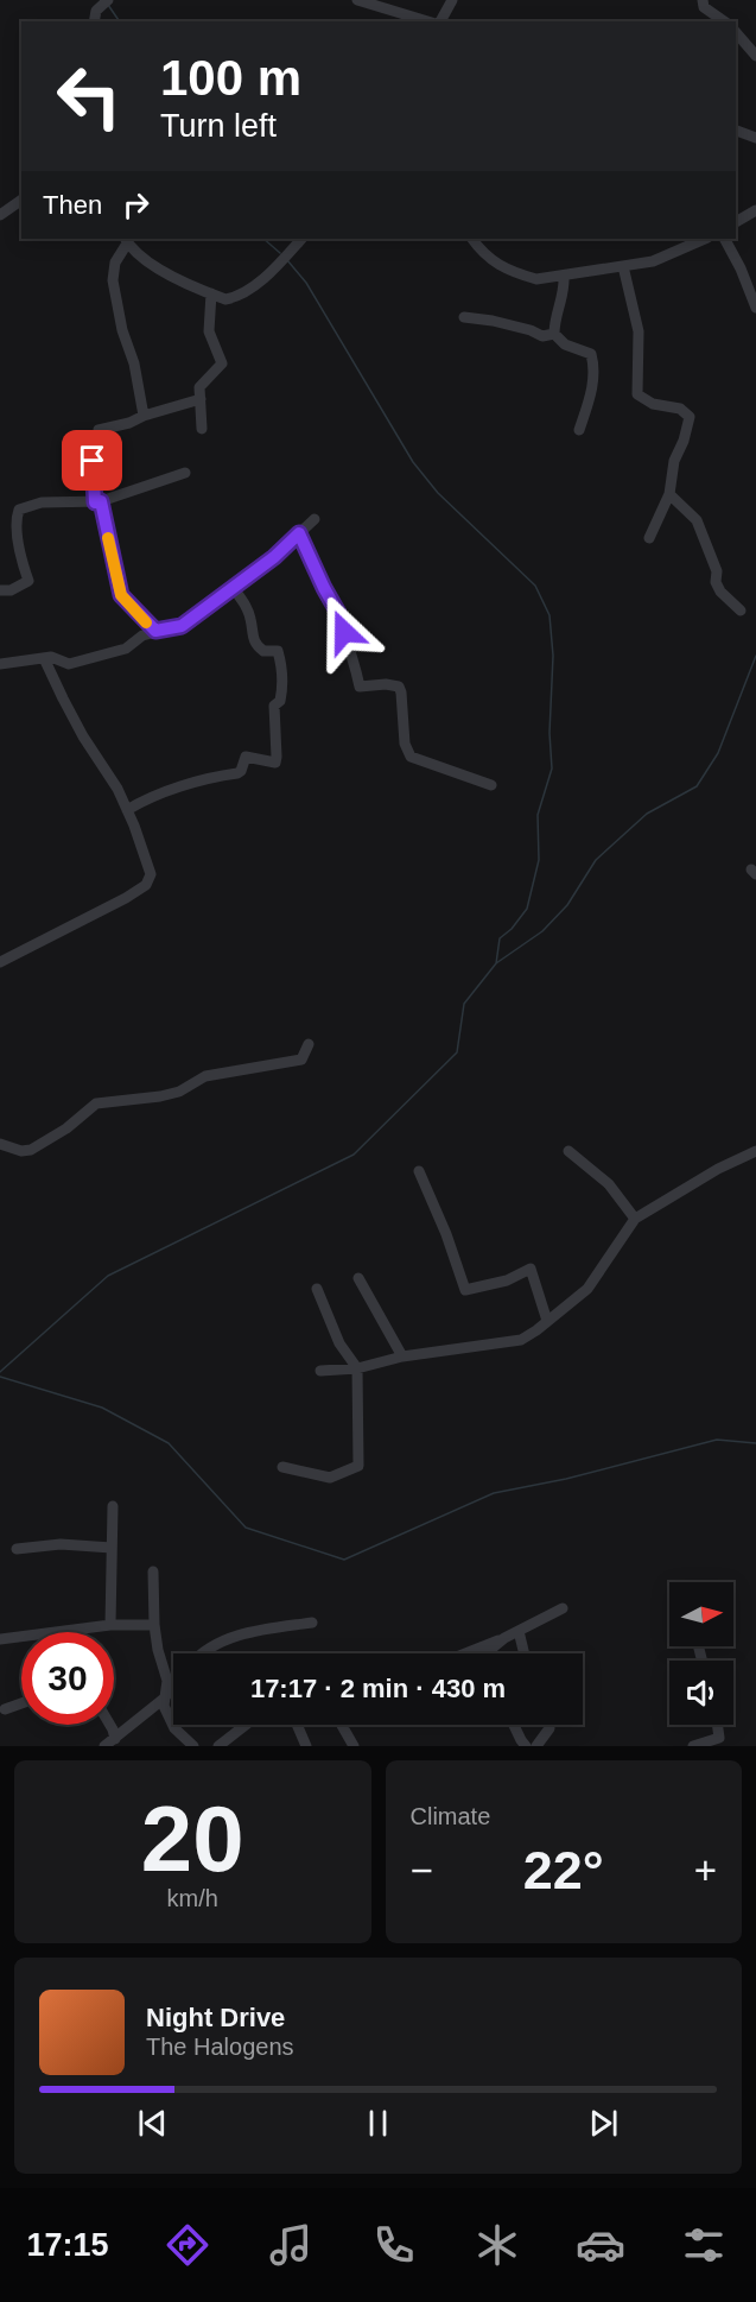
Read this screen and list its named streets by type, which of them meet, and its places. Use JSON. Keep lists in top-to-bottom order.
{
  "north": "right",
  "page": {
    "turn": ["100 m", "Turn left"],
    "then": "Then",
    "limit": "30",
    "trip": "17:17 · 2 min · 430 m",
    "tile": [
      ["20", "km/h"],
      "Climate"
    ],
    "heat": ["−", "22°", "+"],
    "song": ["Night Drive", "The Halogens"],
    "tabs": "17:15"
  }
}
